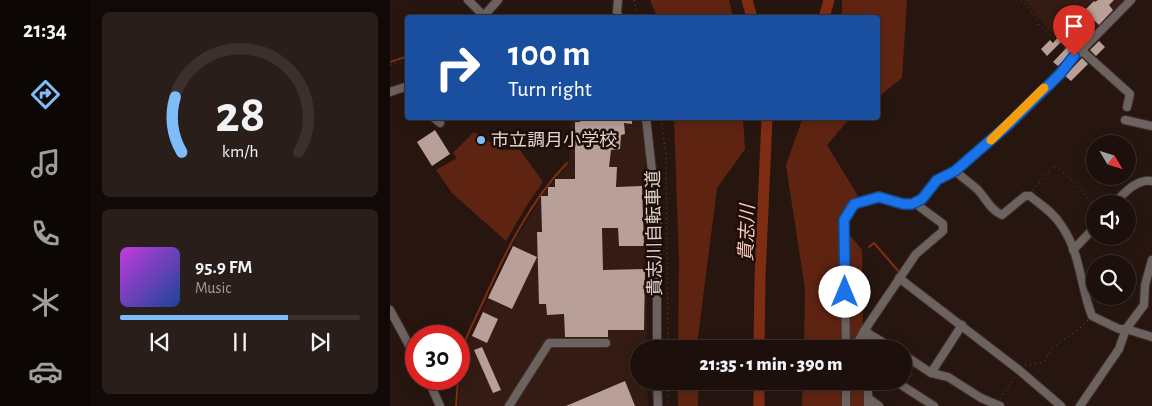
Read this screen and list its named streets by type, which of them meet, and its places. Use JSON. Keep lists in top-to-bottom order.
{
  "streets": {
    "path": ["貴志川自転車道"]
  },
  "water": ["貴志川"],
  "places": ["市立調月小学校"],
  "north": "bottom right",
  "page": {
    "tabs": "21:34",
    "turn": ["100 m", "Turn right"],
    "song": ["95.9 FM", "Music"],
    "limit": "30",
    "trip": "21:35 · 1 min · 390 m",
    "gauge": ["28", "km/h"]
  }
}
